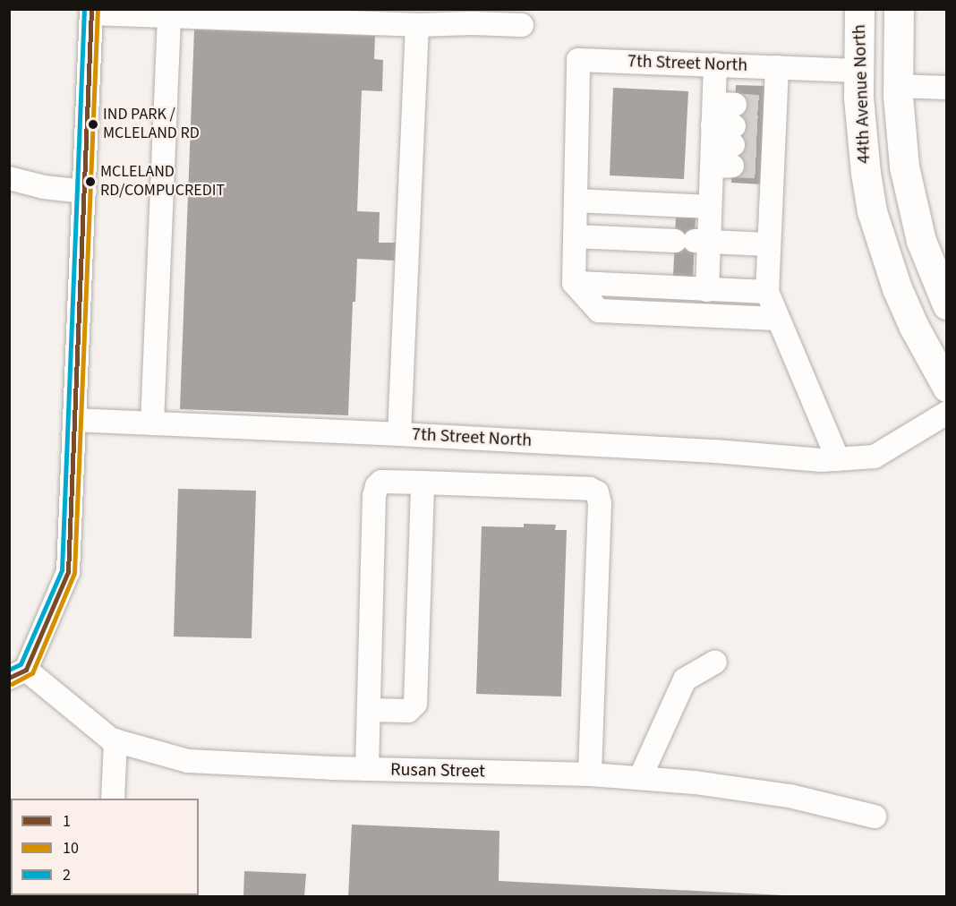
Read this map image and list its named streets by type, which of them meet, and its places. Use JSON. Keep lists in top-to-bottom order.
{
  "streets": {
    "main road": ["44th Avenue North"],
    "lane": ["7th Street North", "Rusan Street"]
  },
  "crossings": [
    ["7th Street North", "44th Avenue North"]
  ],
  "places": ["IND PARK / MCLELAND RD", "MCLELAND RD/COMPUCREDIT"],
  "lines": ["transit line 1", "transit line 10", "transit line 2"],
  "legend": ["1", "10", "2"]
}
